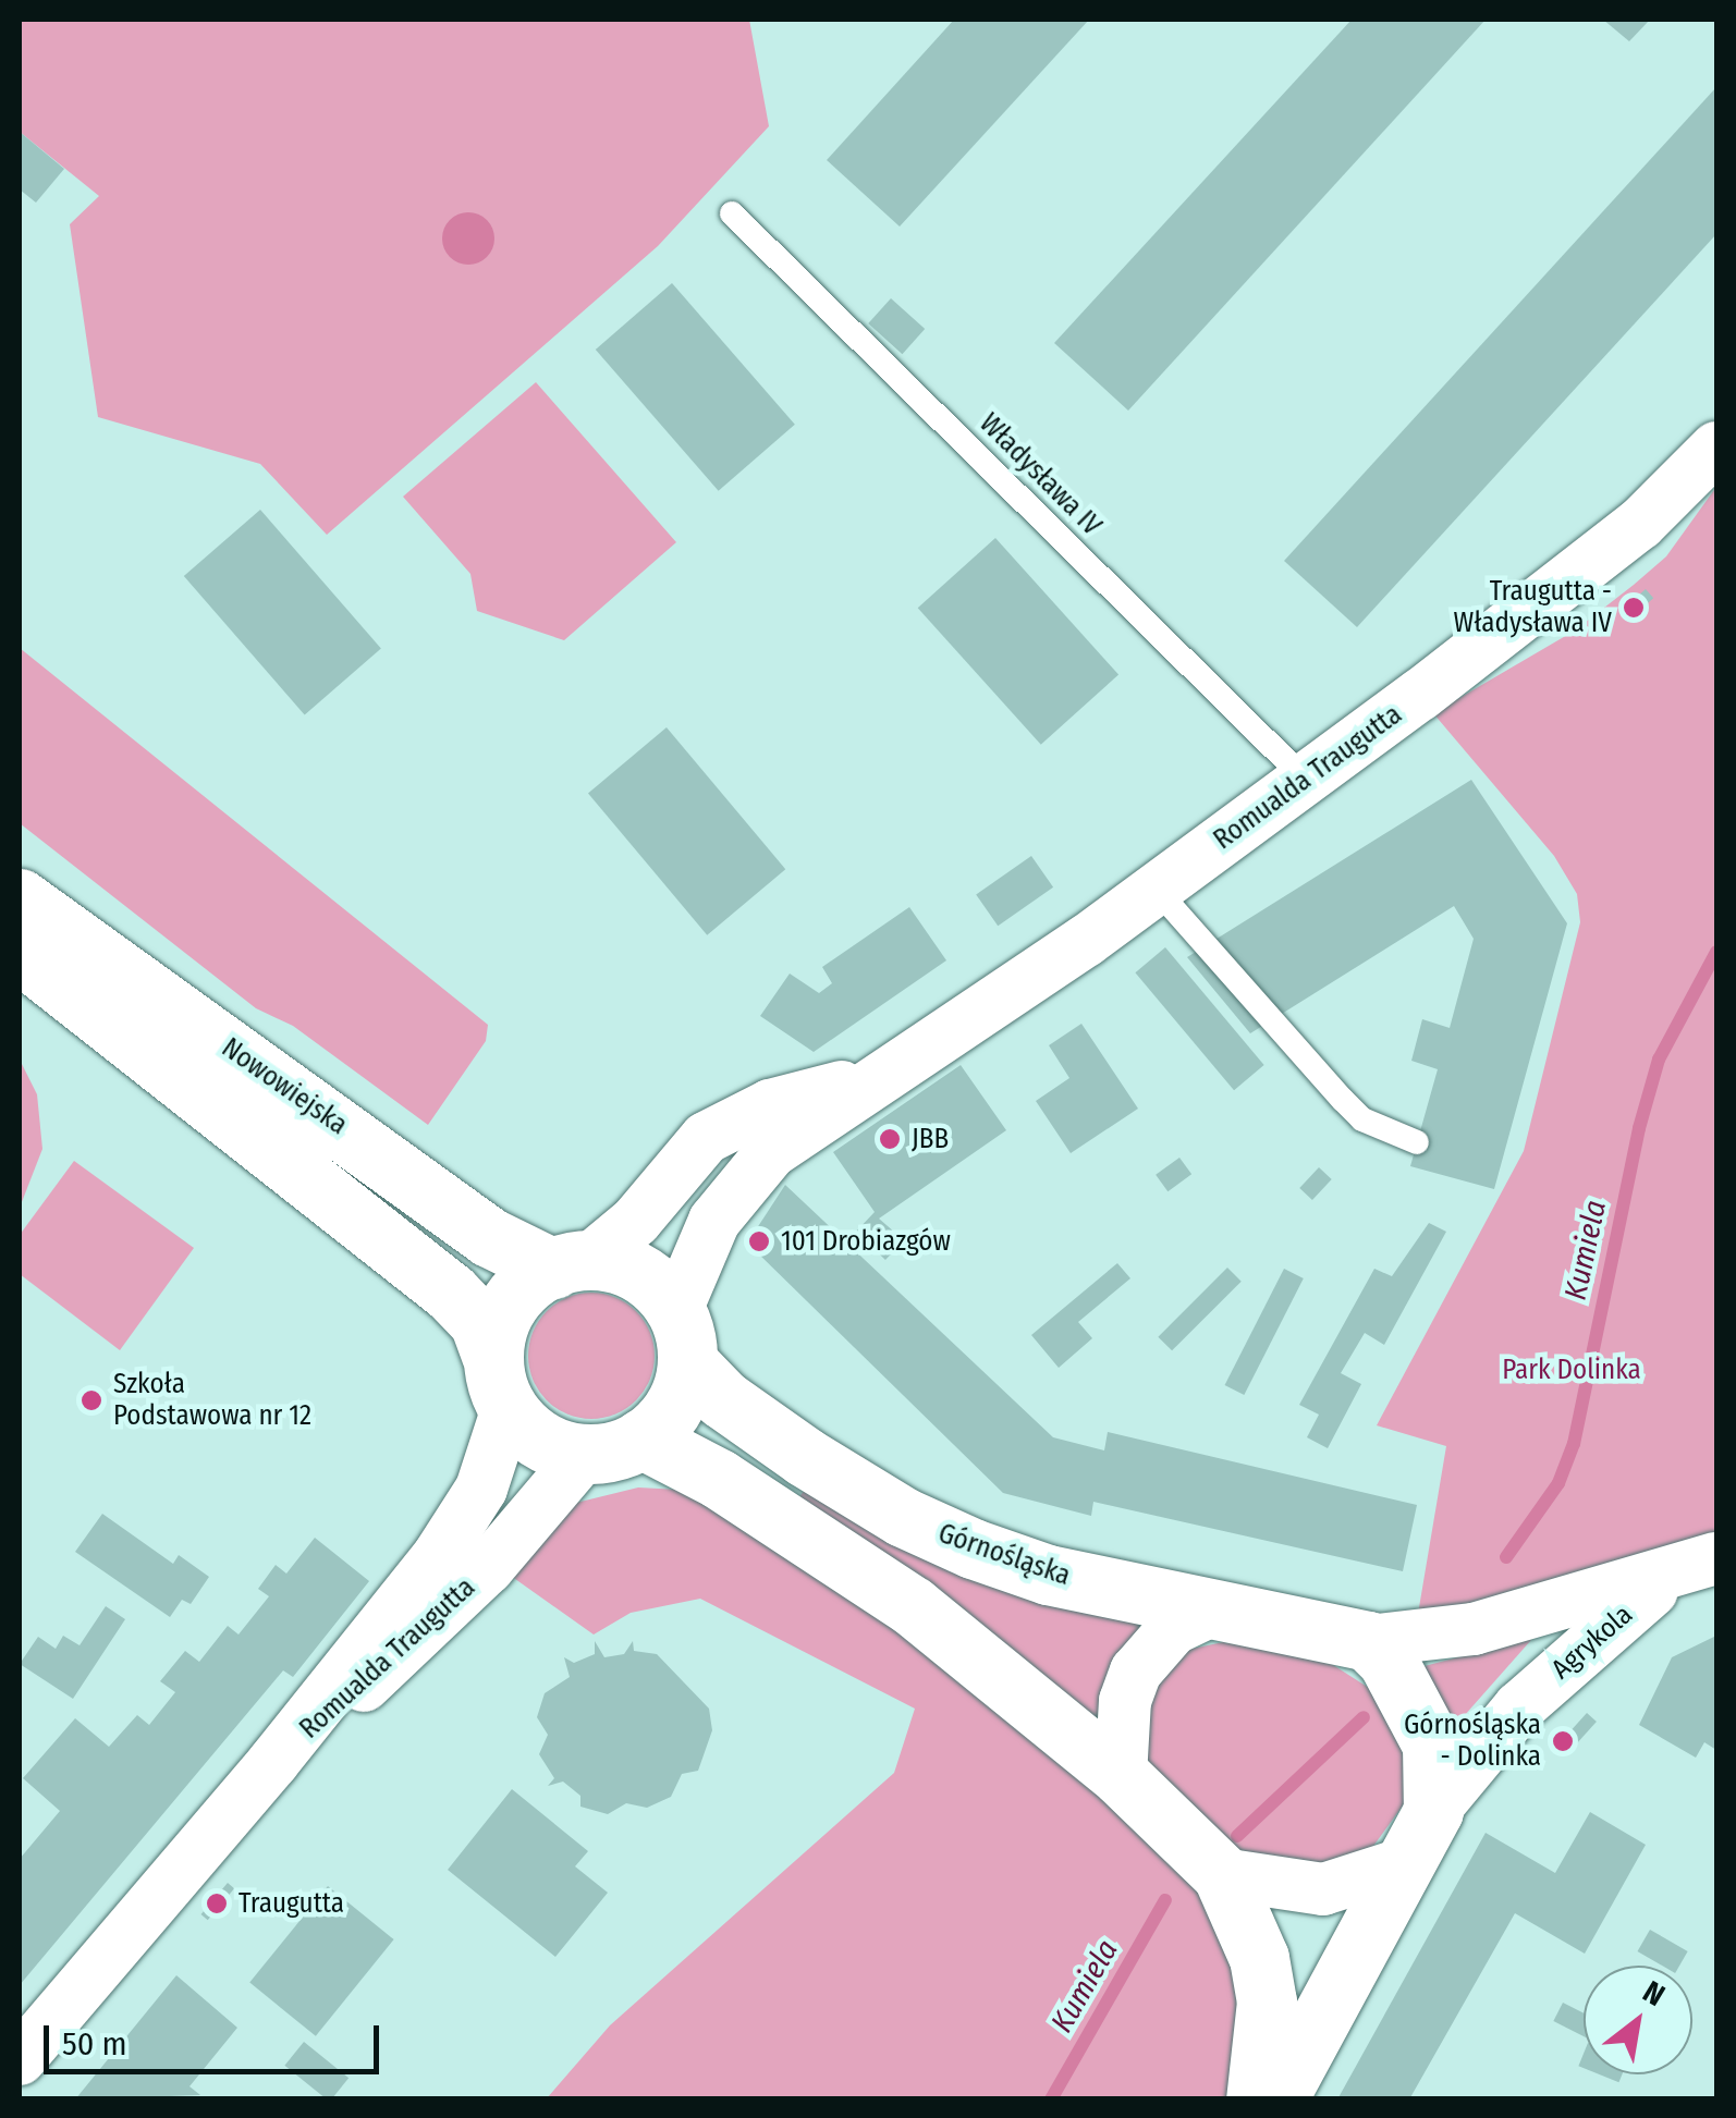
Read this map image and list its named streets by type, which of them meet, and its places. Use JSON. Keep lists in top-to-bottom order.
{
  "streets": {
    "street": [
      "Romualda Traugutta",
      "Nowowiejska",
      "Górnośląska",
      "Agrykola"
    ],
    "lane": ["Władysława IV"]
  },
  "crossings": [
    ["Władysława IV", "Romualda Traugutta"],
    ["Romualda Traugutta", "Nowowiejska"],
    ["Romualda Traugutta", "Górnośląska"],
    ["Nowowiejska", "Górnośląska"],
    ["Górnośląska", "Agrykola"]
  ],
  "water": ["Kumiela"],
  "parks": ["Park Dolinka"],
  "places": [
    "Traugutta - Władysława IV",
    "JBB",
    "101 Drobiazgów",
    "Szkoła Podstawowa nr 12",
    "Górnośląska - Dolinka",
    "Traugutta"
  ],
  "scale_bar": "50 m",
  "north": "top right"
}
